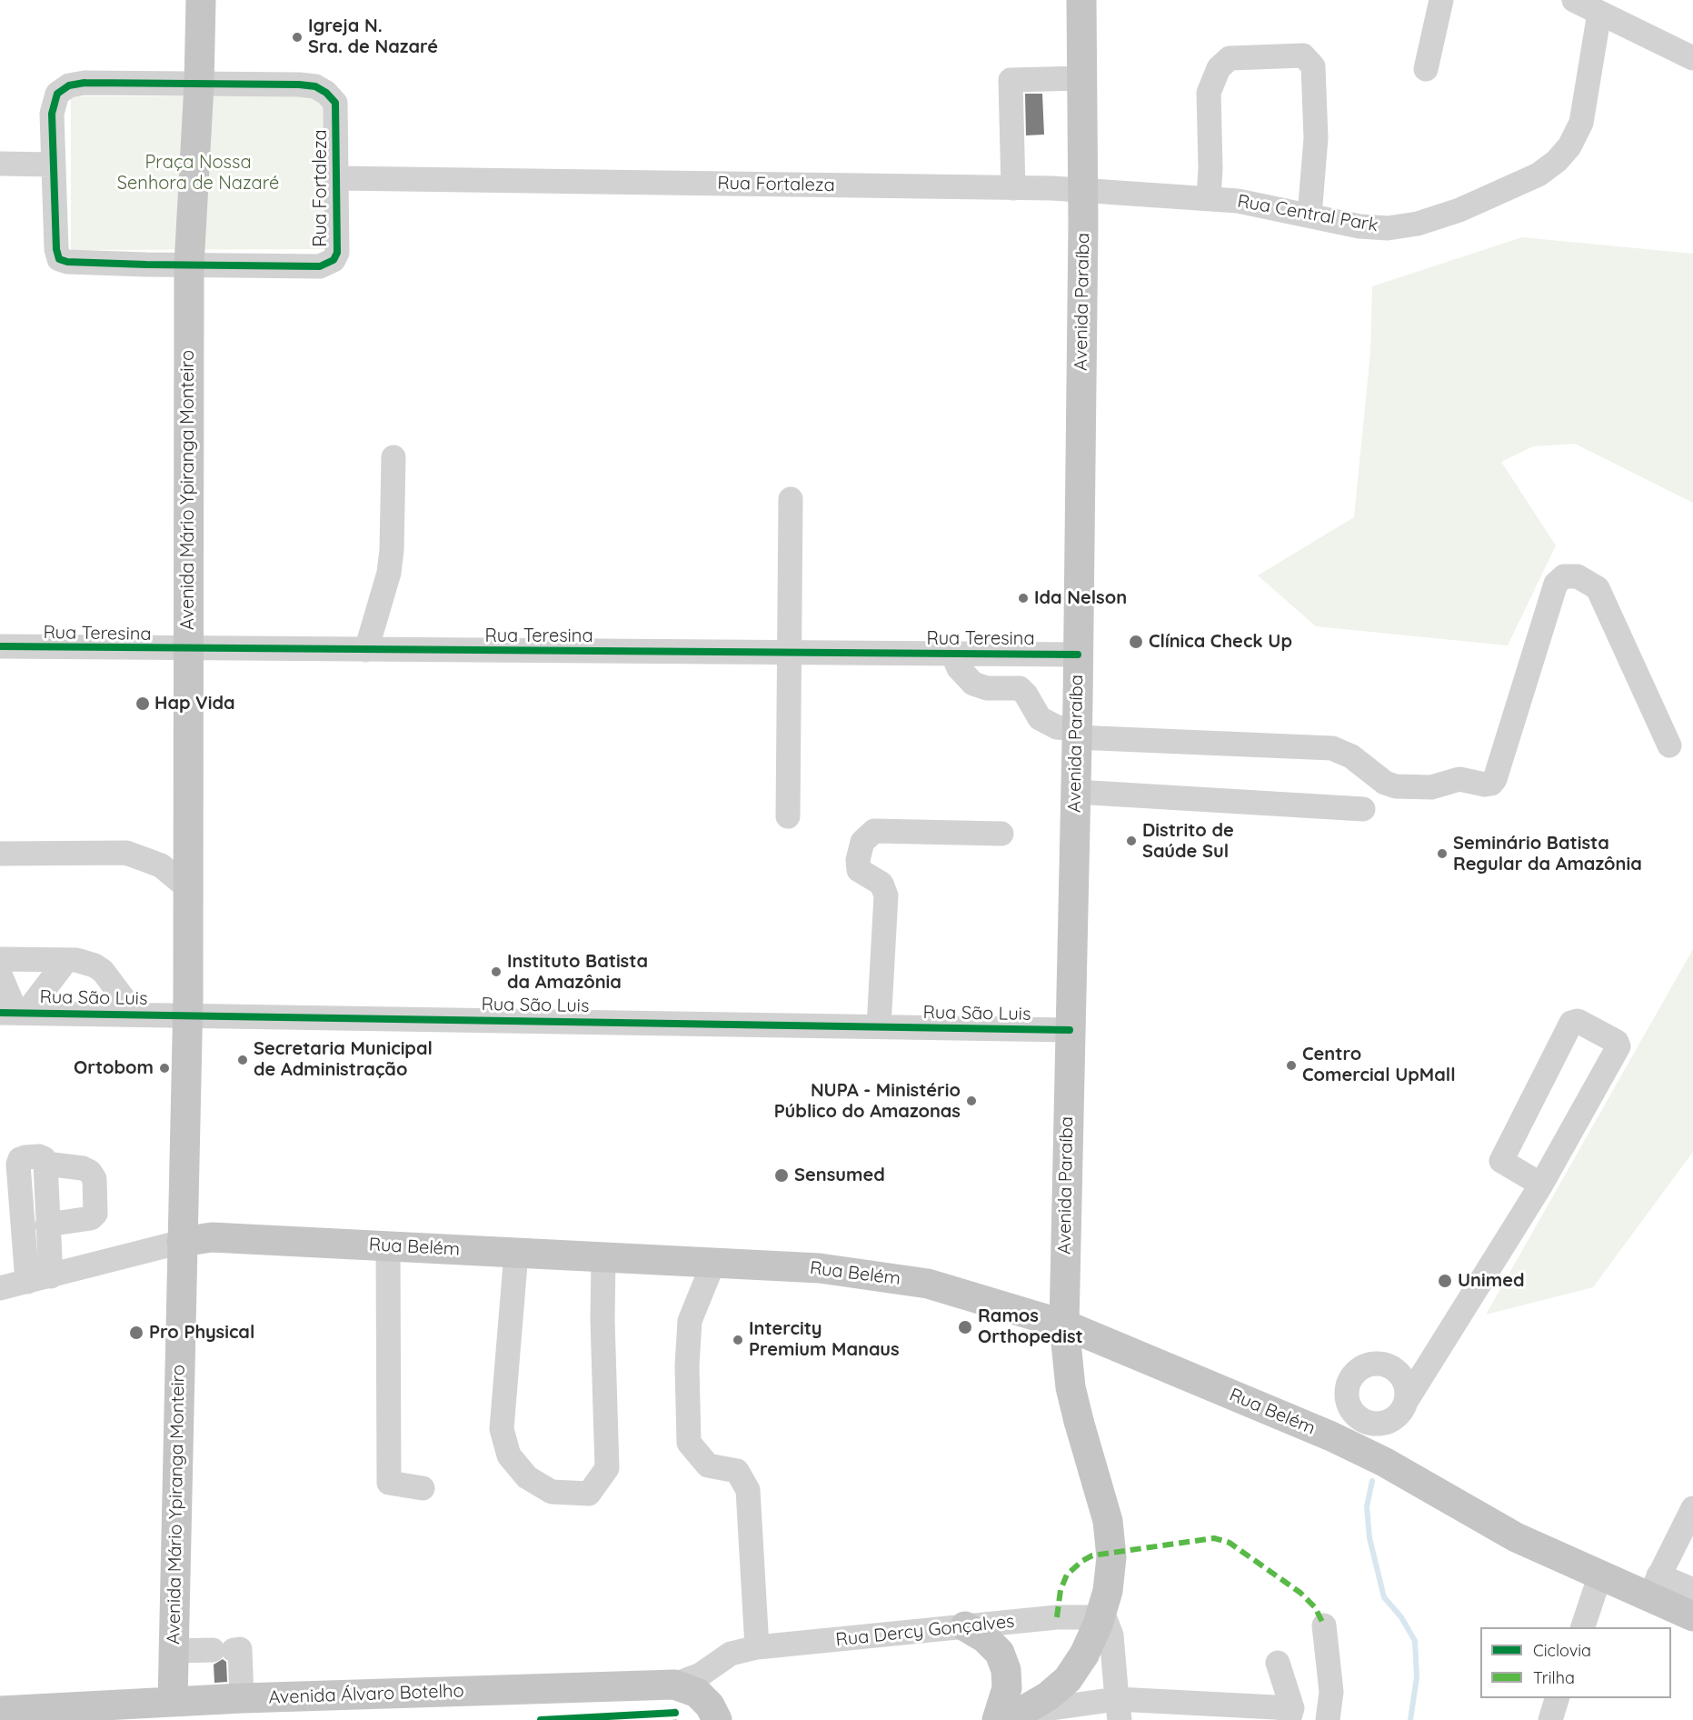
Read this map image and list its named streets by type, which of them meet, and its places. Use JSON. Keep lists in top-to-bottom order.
{
  "streets": {
    "main road": [
      "Avenida Paraíba",
      "Avenida Mário Ypiranga Monteiro",
      "Rua Belém",
      "Avenida Álvaro Botelho"
    ],
    "street": [
      "Rua Fortaleza",
      "Rua Central Park",
      "Rua Teresina",
      "Rua São Luis",
      "Rua Dercy Gonçalves"
    ]
  },
  "crossings": [
    ["Rua Fortaleza", "Rua Central Park"],
    ["Rua Fortaleza", "Avenida Paraíba"],
    ["Rua Fortaleza", "Avenida Mário Ypiranga Monteiro"],
    ["Rua Central Park", "Avenida Paraíba"],
    ["Avenida Paraíba", "Rua Teresina"],
    ["Avenida Paraíba", "Rua São Luis"],
    ["Avenida Paraíba", "Rua Belém"],
    ["Avenida Mário Ypiranga Monteiro", "Rua Teresina"],
    ["Avenida Mário Ypiranga Monteiro", "Rua São Luis"],
    ["Avenida Mário Ypiranga Monteiro", "Rua Belém"],
    ["Avenida Mário Ypiranga Monteiro", "Avenida Álvaro Botelho"],
    ["Rua Dercy Gonçalves", "Avenida Álvaro Botelho"]
  ],
  "parks": ["Praça Nossa Senhora de Nazaré"],
  "places": [
    "Igreja N. Sra. de Nazaré",
    "Ida Nelson",
    "Clínica Check Up",
    "Hap Vida",
    "Distrito de Saúde Sul",
    "Seminário Batista Regular da Amazônia",
    "Instituto Batista da Amazônia",
    "Secretaria Municipal de Administração",
    "Centro Comercial UpMall",
    "Ortobom",
    "NUPA - Ministério Público do Amazonas",
    "Sensumed",
    "Unimed",
    "Ramos Orthopedist",
    "Pro Physical",
    "Intercity Premium Manaus"
  ],
  "legend": ["Ciclovia", "Trilha"]
}
